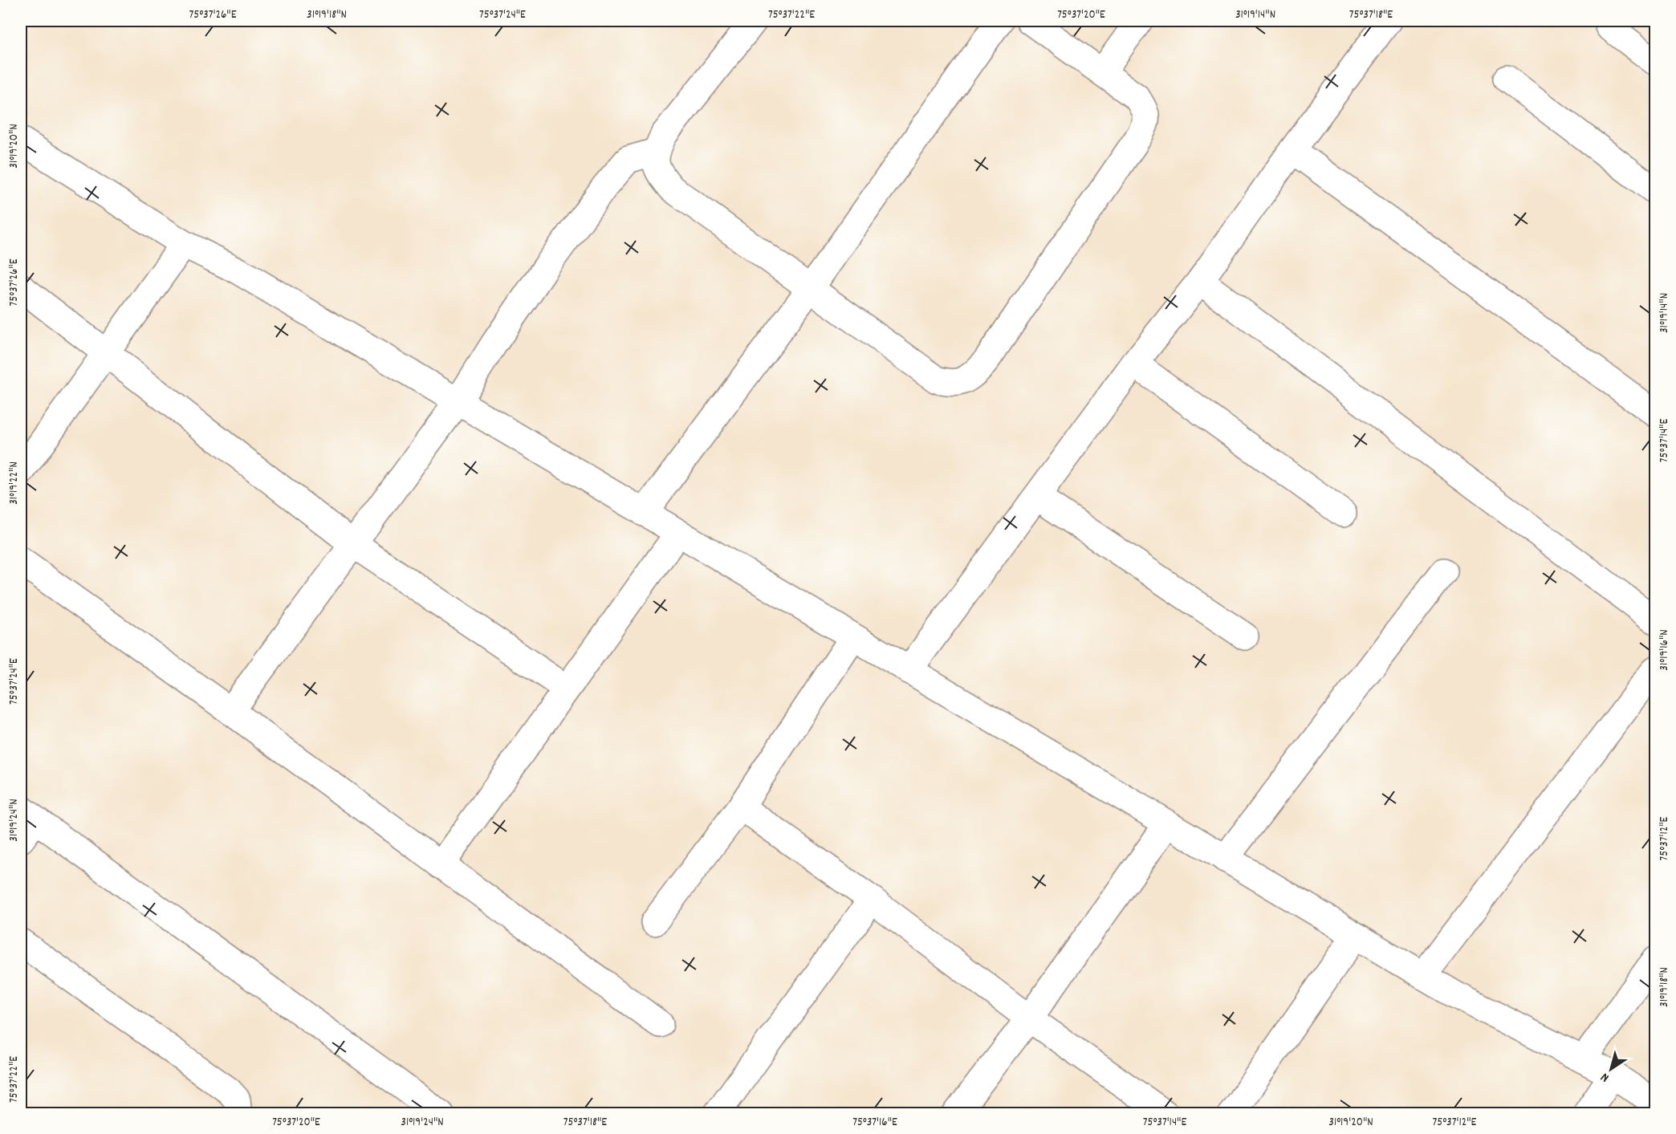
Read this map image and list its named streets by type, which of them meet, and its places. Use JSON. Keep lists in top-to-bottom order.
{
  "north": "bottom left",
  "coordinates": [
    "75°37'26\"E",
    "31°19'18\"N",
    "75°37'24\"E",
    "75°37'22\"E",
    "75°37'20\"E",
    "31°19'14\"N",
    "75°37'18\"E",
    "31°19'20\"N",
    "75°37'14\"E",
    "31°19'22\"N",
    "31°19'16\"N",
    "31°19'24\"N",
    "75°37'12\"E",
    "75°37'16\"E"
  ]
}
